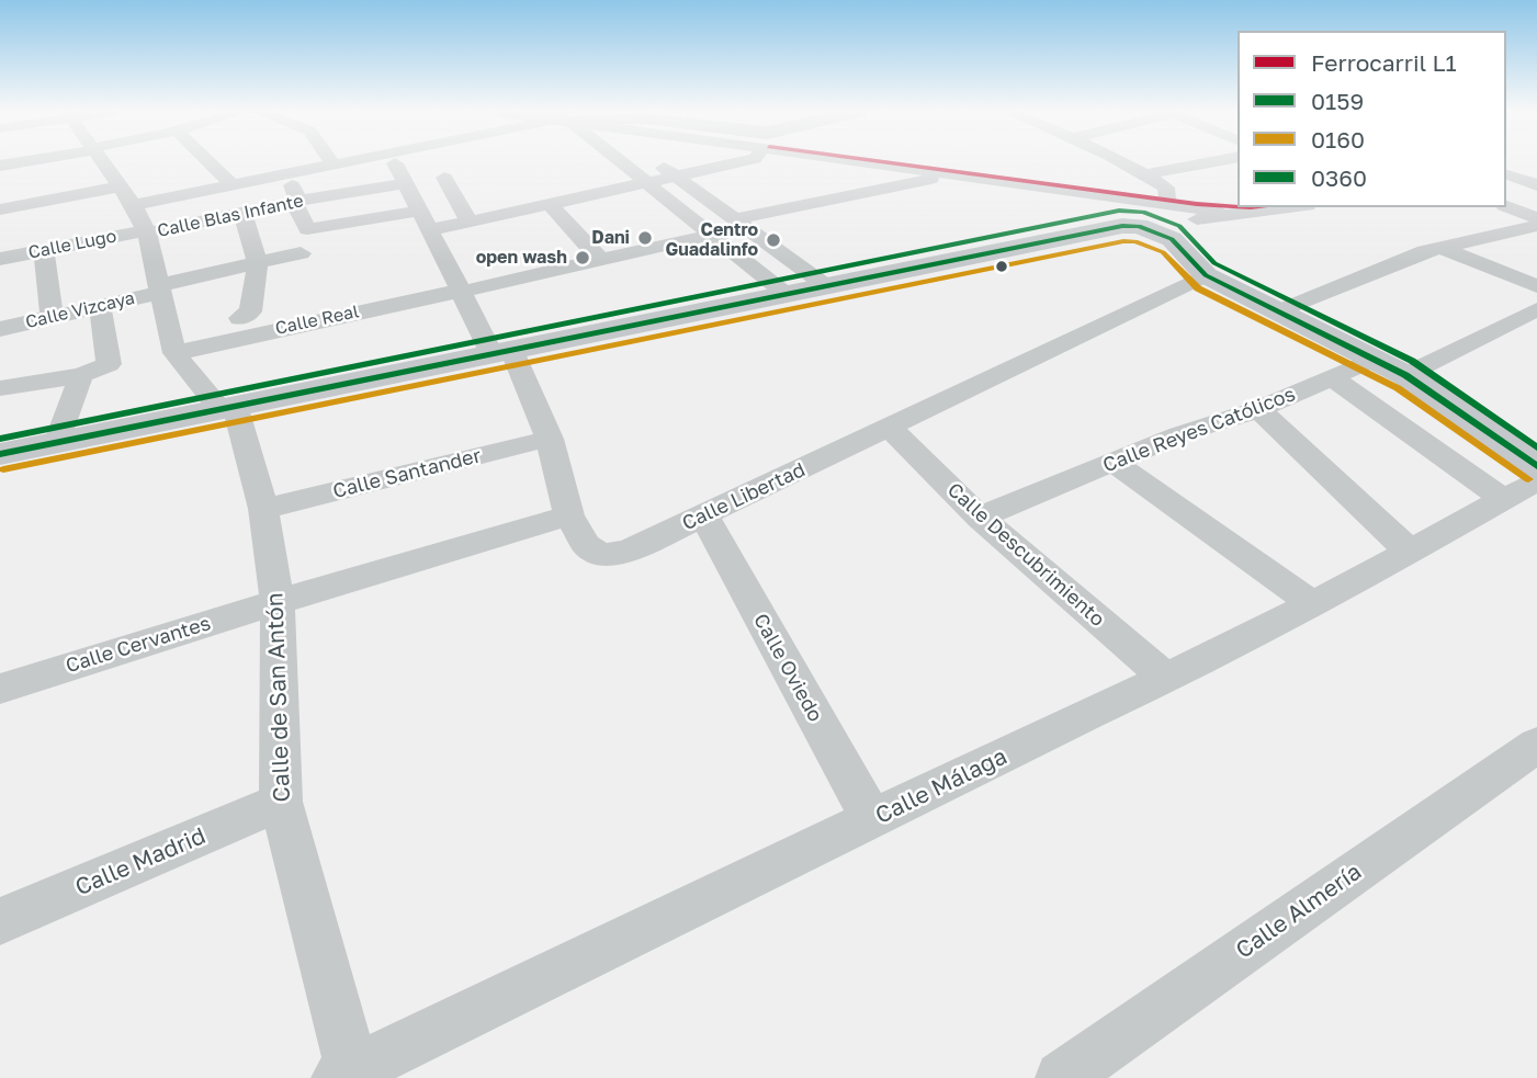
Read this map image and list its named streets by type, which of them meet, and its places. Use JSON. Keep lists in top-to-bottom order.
{
  "streets": {
    "street": [
      "Calle Blas Infante",
      "Calle Lugo",
      "Calle Vizcaya",
      "Calle Real",
      "Calle Reyes Católicos",
      "Calle Santander",
      "Calle Libertad",
      "Calle Descubrimiento",
      "Calle Cervantes",
      "Calle Oviedo",
      "Calle de San Antón",
      "Calle Málaga",
      "Calle Madrid",
      "Calle Almería"
    ]
  },
  "crossings": [
    ["Calle Blas Infante", "Calle Lugo"],
    ["Calle Blas Infante", "Calle Libertad"],
    ["Calle Vizcaya", "Calle Real"],
    ["Calle Real", "Calle Libertad"],
    ["Calle Reyes Católicos", "Calle Descubrimiento"],
    ["Calle Santander", "Calle Libertad"],
    ["Calle Santander", "Calle de San Antón"],
    ["Calle Libertad", "Calle Descubrimiento"],
    ["Calle Libertad", "Calle Oviedo"],
    ["Calle Descubrimiento", "Calle Málaga"],
    ["Calle Cervantes", "Calle de San Antón"],
    ["Calle Oviedo", "Calle Málaga"],
    ["Calle de San Antón", "Calle Málaga"],
    ["Calle de San Antón", "Calle Madrid"]
  ],
  "places": ["Dani", "Centro Guadalinfo", "open wash"],
  "lines": [
    "rail line L1",
    "transit line 0360",
    "transit line 0159",
    "transit line 0160"
  ],
  "legend": [
    "Ferrocarril L1",
    "0159",
    "0160",
    "0360"
  ]
}
